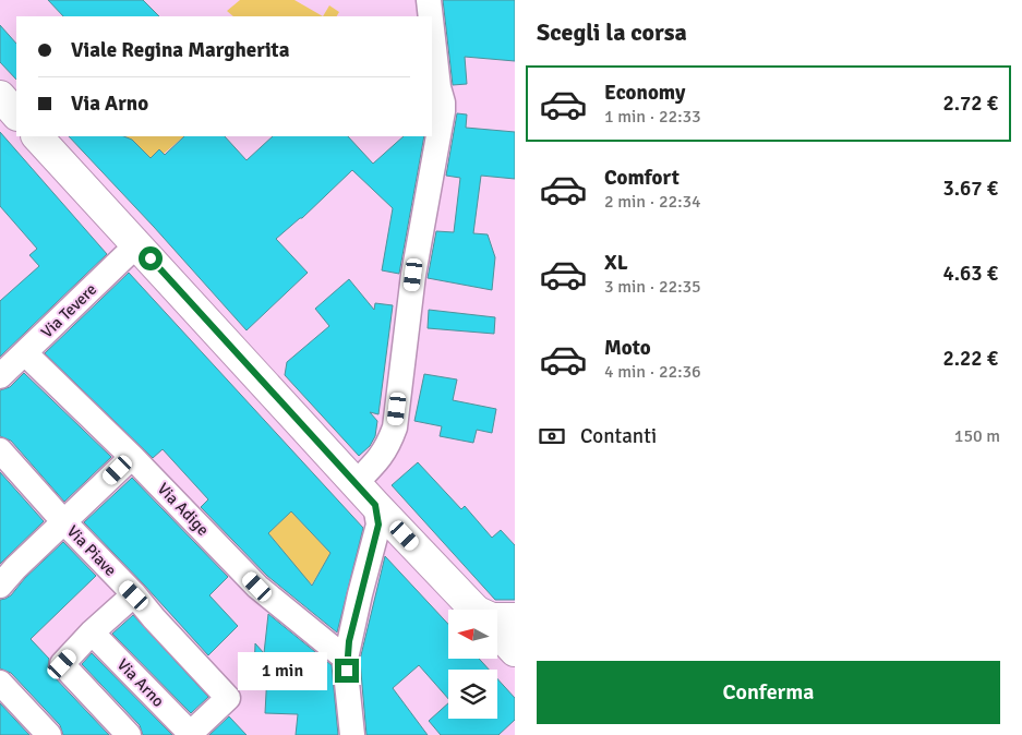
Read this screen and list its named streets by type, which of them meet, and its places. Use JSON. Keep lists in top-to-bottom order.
{
  "streets": {
    "street": [
      "Via Tevere",
      "Via Adige",
      "Via Piave",
      "Via Arno"
    ]
  },
  "crossings": [
    ["Via Tevere", "Via Adige"],
    ["Via Piave", "Via Arno"]
  ],
  "north": "left",
  "page": {
    "heading": "Scegli la corsa",
    "banner": ["Viale Regina Margherita", "Via Arno"],
    "list": [
      {
        "name": "Economy",
        "note": "1 min · 22:33",
        "value": "2.72 €"
      },
      {
        "name": "Comfort",
        "note": "2 min · 22:34",
        "value": "3.67 €"
      },
      {
        "name": "XL",
        "note": "3 min · 22:35",
        "value": "4.63 €"
      },
      {
        "name": "Moto",
        "note": "4 min · 22:36",
        "value": "2.22 €"
      }
    ],
    "pay": ["Contanti", "150 m"],
    "buttons": "Conferma",
    "bubble": "1 min"
  }
}
